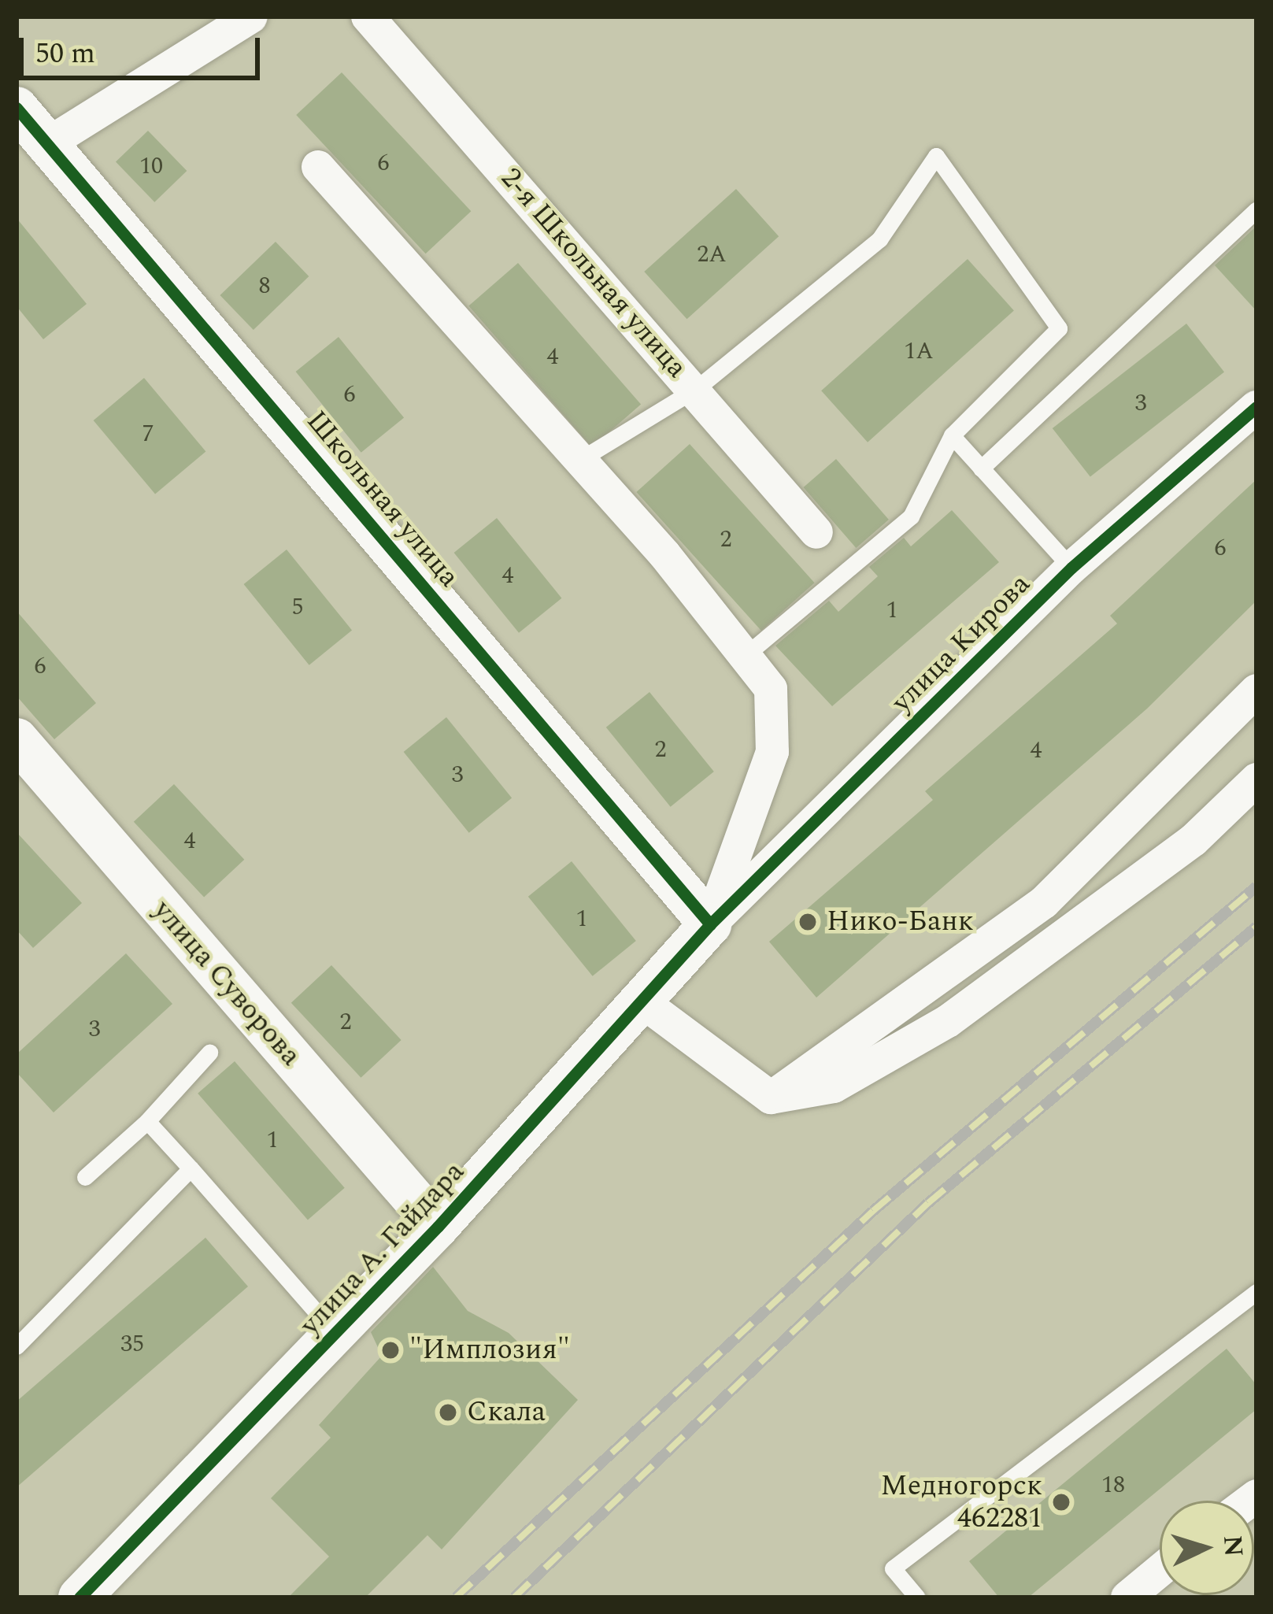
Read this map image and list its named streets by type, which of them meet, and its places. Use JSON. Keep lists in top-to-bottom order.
{
  "streets": {
    "street": [
      "2-я Школьная улица",
      "Школьная улица",
      "улица Кирова",
      "улица Суворова",
      "улица А. Гайдара"
    ]
  },
  "crossings": [
    ["Школьная улица", "улица Кирова"],
    ["Школьная улица", "улица А. Гайдара"],
    ["улица Кирова", "улица А. Гайдара"],
    ["улица Суворова", "улица А. Гайдара"]
  ],
  "places": [
    "Нико-Банк",
    "\"Имплозия\"",
    "Скала",
    "Медногорск 462281"
  ],
  "house_numbers": [
    "6",
    "10",
    "2А",
    "8",
    "1А",
    "4",
    "6",
    "3",
    "7",
    "2",
    "6",
    "4",
    "5",
    "1",
    "6",
    "2",
    "4",
    "3",
    "4",
    "1",
    "2",
    "3",
    "1",
    "35",
    "18"
  ],
  "scale_bar": "50 m",
  "north": "right"
}
